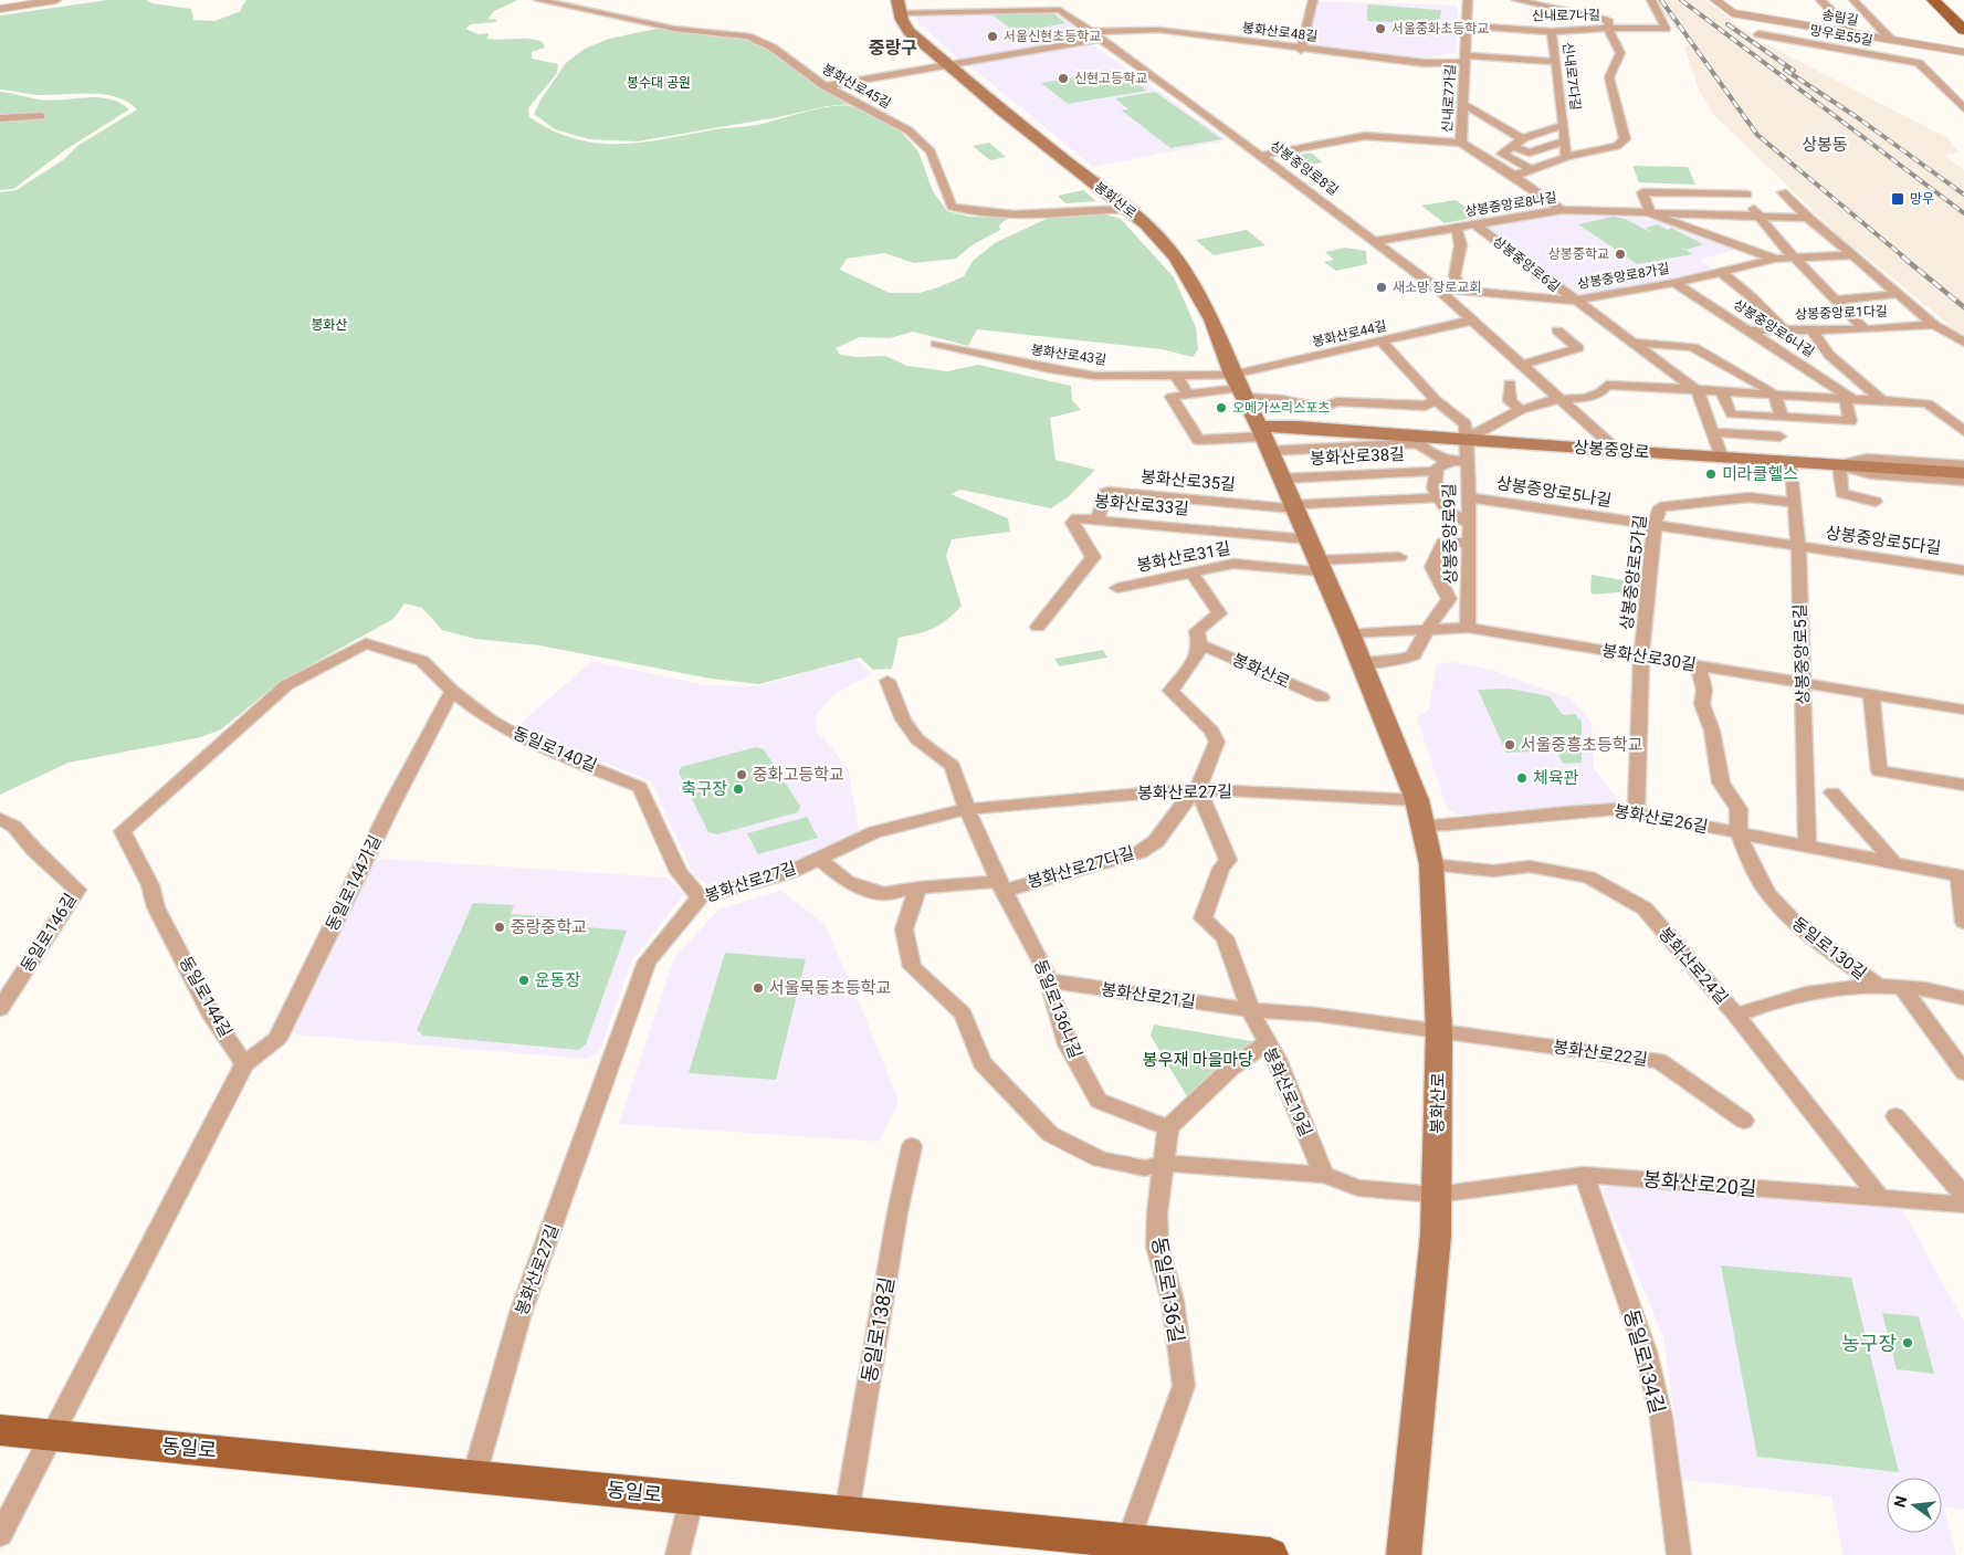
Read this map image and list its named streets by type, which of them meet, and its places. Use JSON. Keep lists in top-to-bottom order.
{
  "streets": {
    "main road": ["봉화산로", "상봉중앙로", "동일로"],
    "street": [
      "신내로7나길",
      "송림길",
      "봉화산로48길",
      "망우로55길",
      "신내로7다길",
      "봉화산로45길",
      "신내로7가길",
      "상봉중앙로8길",
      "상봉중앙로8나길",
      "상봉중앙로6길",
      "상봉중앙로8가길",
      "상봉중앙로1다길",
      "상봉중앙로6나길",
      "봉화산로44길",
      "봉화산로43길",
      "봉화산로38길",
      "봉화산로35길",
      "상봉중앙로5나길",
      "봉화산로33길",
      "상봉중앙로9길",
      "상봉중앙로5다길",
      "봉화산로31길",
      "상봉중앙로5가길",
      "상봉중앙로5길",
      "봉화산로30길",
      "동일로140길",
      "봉화산로27길",
      "봉화산로26길",
      "봉화산로27다길",
      "동일로144가길",
      "동일로146길",
      "동일로130길",
      "봉화산로24길",
      "봉화산로21길",
      "동일로144길",
      "동일로136나길",
      "봉화산로22길",
      "봉화산로19길",
      "봉화산로20길",
      "동일로136길",
      "동일로138길",
      "동일로134길"
    ]
  },
  "crossings": [
    ["신내로7나길", "신내로7다길"],
    ["신내로7나길", "신내로7가길"],
    ["봉화산로48길", "신내로7다길"],
    ["봉화산로48길", "봉화산로45길"],
    ["봉화산로48길", "신내로7가길"],
    ["봉화산로48길", "상봉중앙로8길"],
    ["봉화산로48길", "봉화산로"],
    ["봉화산로45길", "봉화산로"],
    ["신내로7가길", "상봉중앙로8나길"],
    ["상봉중앙로8길", "봉화산로"],
    ["상봉중앙로8길", "상봉중앙로8나길"],
    ["상봉중앙로8길", "상봉중앙로8가길"],
    ["상봉중앙로8길", "봉화산로44길"],
    ["상봉중앙로8길", "상봉중앙로"],
    ["봉화산로", "봉화산로44길"],
    ["봉화산로", "봉화산로43길"],
    ["봉화산로", "상봉중앙로"],
    ["봉화산로", "봉화산로38길"],
    ["봉화산로", "봉화산로35길"],
    ["봉화산로", "봉화산로33길"],
    ["봉화산로", "봉화산로31길"],
    ["봉화산로", "봉화산로30길"],
    ["봉화산로", "봉화산로27길"],
    ["봉화산로", "봉화산로26길"],
    ["봉화산로", "봉화산로24길"],
    ["봉화산로", "봉화산로21길"],
    ["봉화산로", "봉화산로22길"],
    ["봉화산로", "봉화산로20길"],
    ["상봉중앙로8나길", "상봉중앙로6길"],
    ["상봉중앙로8나길", "상봉중앙로8가길"],
    ["상봉중앙로8나길", "상봉중앙로1다길"],
    ["상봉중앙로6길", "상봉중앙로8가길"],
    ["상봉중앙로8가길", "상봉중앙로1다길"],
    ["상봉중앙로8가길", "상봉중앙로6나길"],
    ["상봉중앙로1다길", "상봉중앙로6나길"],
    ["봉화산로44길", "봉화산로43길"],
    ["상봉중앙로", "상봉중앙로9길"],
    ["상봉중앙로", "상봉중앙로5길"],
    ["봉화산로35길", "봉화산로33길"],
    ["상봉중앙로5나길", "상봉중앙로9길"],
    ["상봉중앙로5나길", "상봉중앙로5다길"],
    ["상봉중앙로5나길", "상봉중앙로5가길"],
    ["상봉중앙로5나길", "상봉중앙로5길"],
    ["상봉중앙로9길", "봉화산로30길"],
    ["상봉중앙로5다길", "상봉중앙로5길"],
    ["상봉중앙로5가길", "상봉중앙로5길"],
    ["상봉중앙로5가길", "봉화산로30길"],
    ["상봉중앙로5가길", "봉화산로26길"],
    ["상봉중앙로5길", "봉화산로30길"],
    ["상봉중앙로5길", "봉화산로26길"],
    ["봉화산로30길", "동일로130길"],
    ["동일로140길", "봉화산로27길"],
    ["동일로140길", "동일로144가길"],
    ["동일로140길", "동일로144길"],
    ["봉화산로27길", "봉화산로27다길"],
    ["봉화산로27길", "동일로136나길"],
    ["봉화산로27길", "동일로"],
    ["봉화산로26길", "동일로130길"],
    ["봉화산로27다길", "동일로136나길"],
    ["동일로144가길", "동일로144길"],
    ["동일로130길", "봉화산로24길"],
    ["봉화산로24길", "봉화산로20길"],
    ["봉화산로21길", "동일로136나길"],
    ["봉화산로21길", "봉화산로22길"],
    ["봉화산로21길", "봉화산로19길"],
    ["동일로136나길", "동일로136길"],
    ["봉화산로20길", "동일로134길"],
    ["동일로136길", "동일로"],
    ["동일로138길", "동일로"]
  ],
  "districts": ["중랑구", "상봉동"],
  "parks": ["봉수대 공원", "봉화산", "봉우재 마을마당"],
  "places": {
    "other": [
      "서울중화초등학교",
      "서울신현초등학교",
      "신현고등학교",
      "상봉중학교",
      "새소망 장로교회",
      "오메가쓰리스포츠",
      "미라클헬스",
      "서울중흥초등학교",
      "중화고등학교",
      "체육관",
      "축구장",
      "중랑중학교",
      "운동장",
      "서울묵동초등학교",
      "농구장"
    ],
    "transit": ["망우"]
  },
  "north": "left"
}
